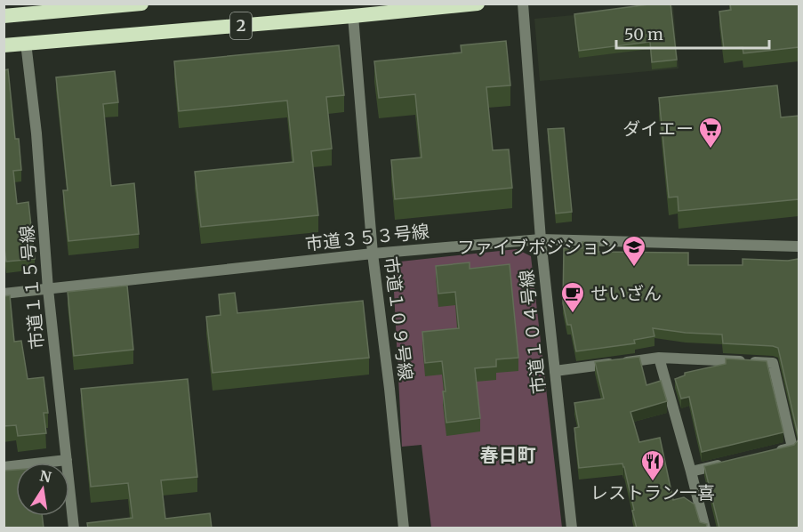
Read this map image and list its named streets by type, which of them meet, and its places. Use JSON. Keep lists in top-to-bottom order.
{
  "streets": {
    "highway": ["2"],
    "street": [
      "市道３５３号線",
      "市道１１５号線",
      "市道１０９号線",
      "市道１０４号線"
    ]
  },
  "crossings": [
    ["2", "市道１１５号線"],
    ["2", "市道１０９号線"],
    ["市道３５３号線", "市道１１５号線"],
    ["市道３５３号線", "市道１０９号線"],
    ["市道３５３号線", "市道１０４号線"]
  ],
  "districts": ["春日町"],
  "places": {
    "supermarket": ["ダイエー"],
    "school or university": ["ファイブポジション"],
    "cafe": ["せいざん"],
    "restaurant": ["レストラン一喜"]
  },
  "scale_bar": "50 m",
  "north": "top"
}
